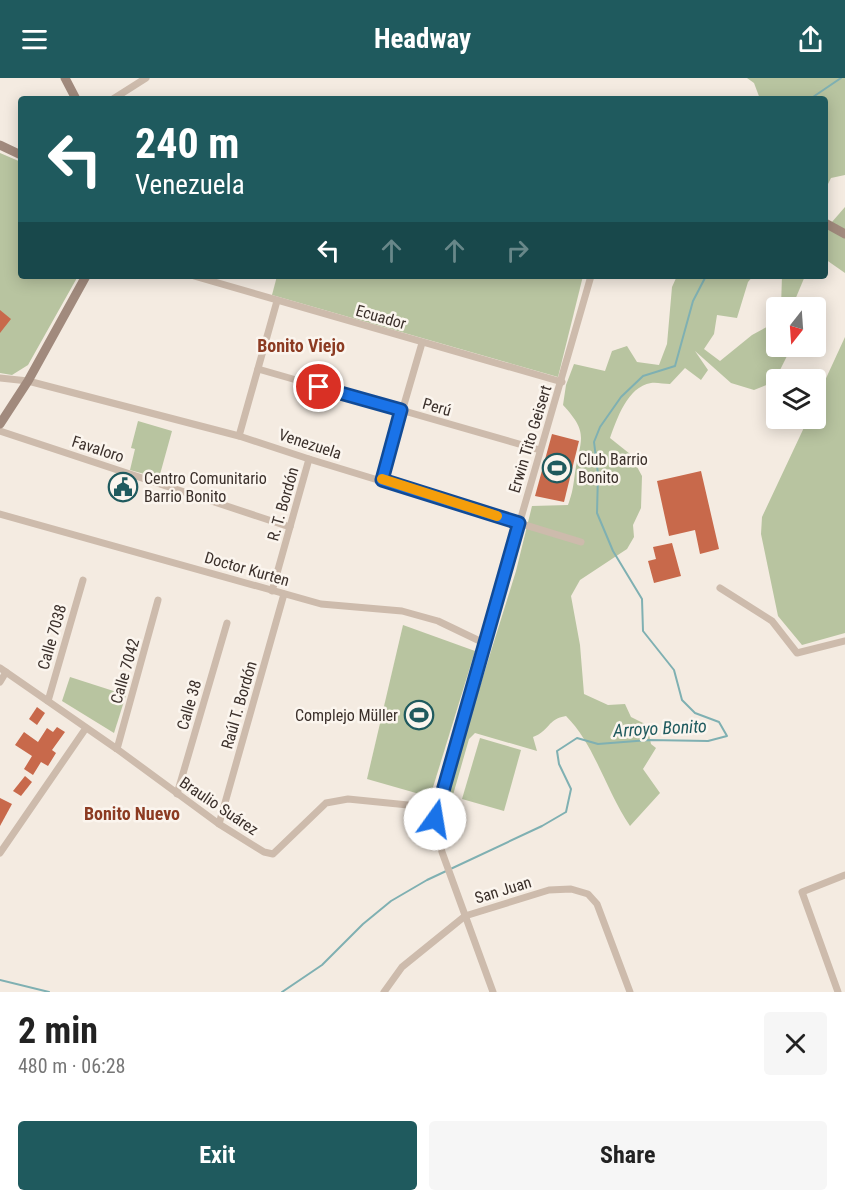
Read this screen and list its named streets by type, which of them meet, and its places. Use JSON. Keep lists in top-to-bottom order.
{
  "streets": {
    "street": [
      "Ecuador",
      "Perú",
      "Erwin Tito Geisert",
      "Venezuela",
      "Favaloro",
      "R. T. Bordón",
      "Doctor Kurten",
      "Calle 7038",
      "Calle 7042",
      "Calle 38",
      "Raúl T. Bordón",
      "Braulio Suárez",
      "San Juan"
    ]
  },
  "crossings": [
    ["Ecuador", "Erwin Tito Geisert"],
    ["Perú", "Erwin Tito Geisert"],
    ["Erwin Tito Geisert", "Venezuela"],
    ["Erwin Tito Geisert", "Doctor Kurten"],
    ["Erwin Tito Geisert", "Braulio Suárez"],
    ["Erwin Tito Geisert", "San Juan"],
    ["Venezuela", "R. T. Bordón"],
    ["Favaloro", "R. T. Bordón"],
    ["R. T. Bordón", "Doctor Kurten"],
    ["Doctor Kurten", "Raúl T. Bordón"],
    ["Calle 7038", "Braulio Suárez"],
    ["Calle 7042", "Braulio Suárez"],
    ["Calle 38", "Braulio Suárez"],
    ["Raúl T. Bordón", "Braulio Suárez"]
  ],
  "districts": ["Bonito Viejo", "Bonito Nuevo"],
  "water": ["Arroyo Bonito"],
  "places": {
    "sports": ["Club Barrio Bonito", "Complejo Müller"],
    "public building": ["Centro Comunitario Barrio Bonito"]
  },
  "north": "bottom",
  "page": {
    "header": "Headway",
    "turn": ["240 m", "Venezuela"],
    "heading": ["2 min", "480 m · 06:28"],
    "buttons": ["Exit", "Share"]
  }
}
